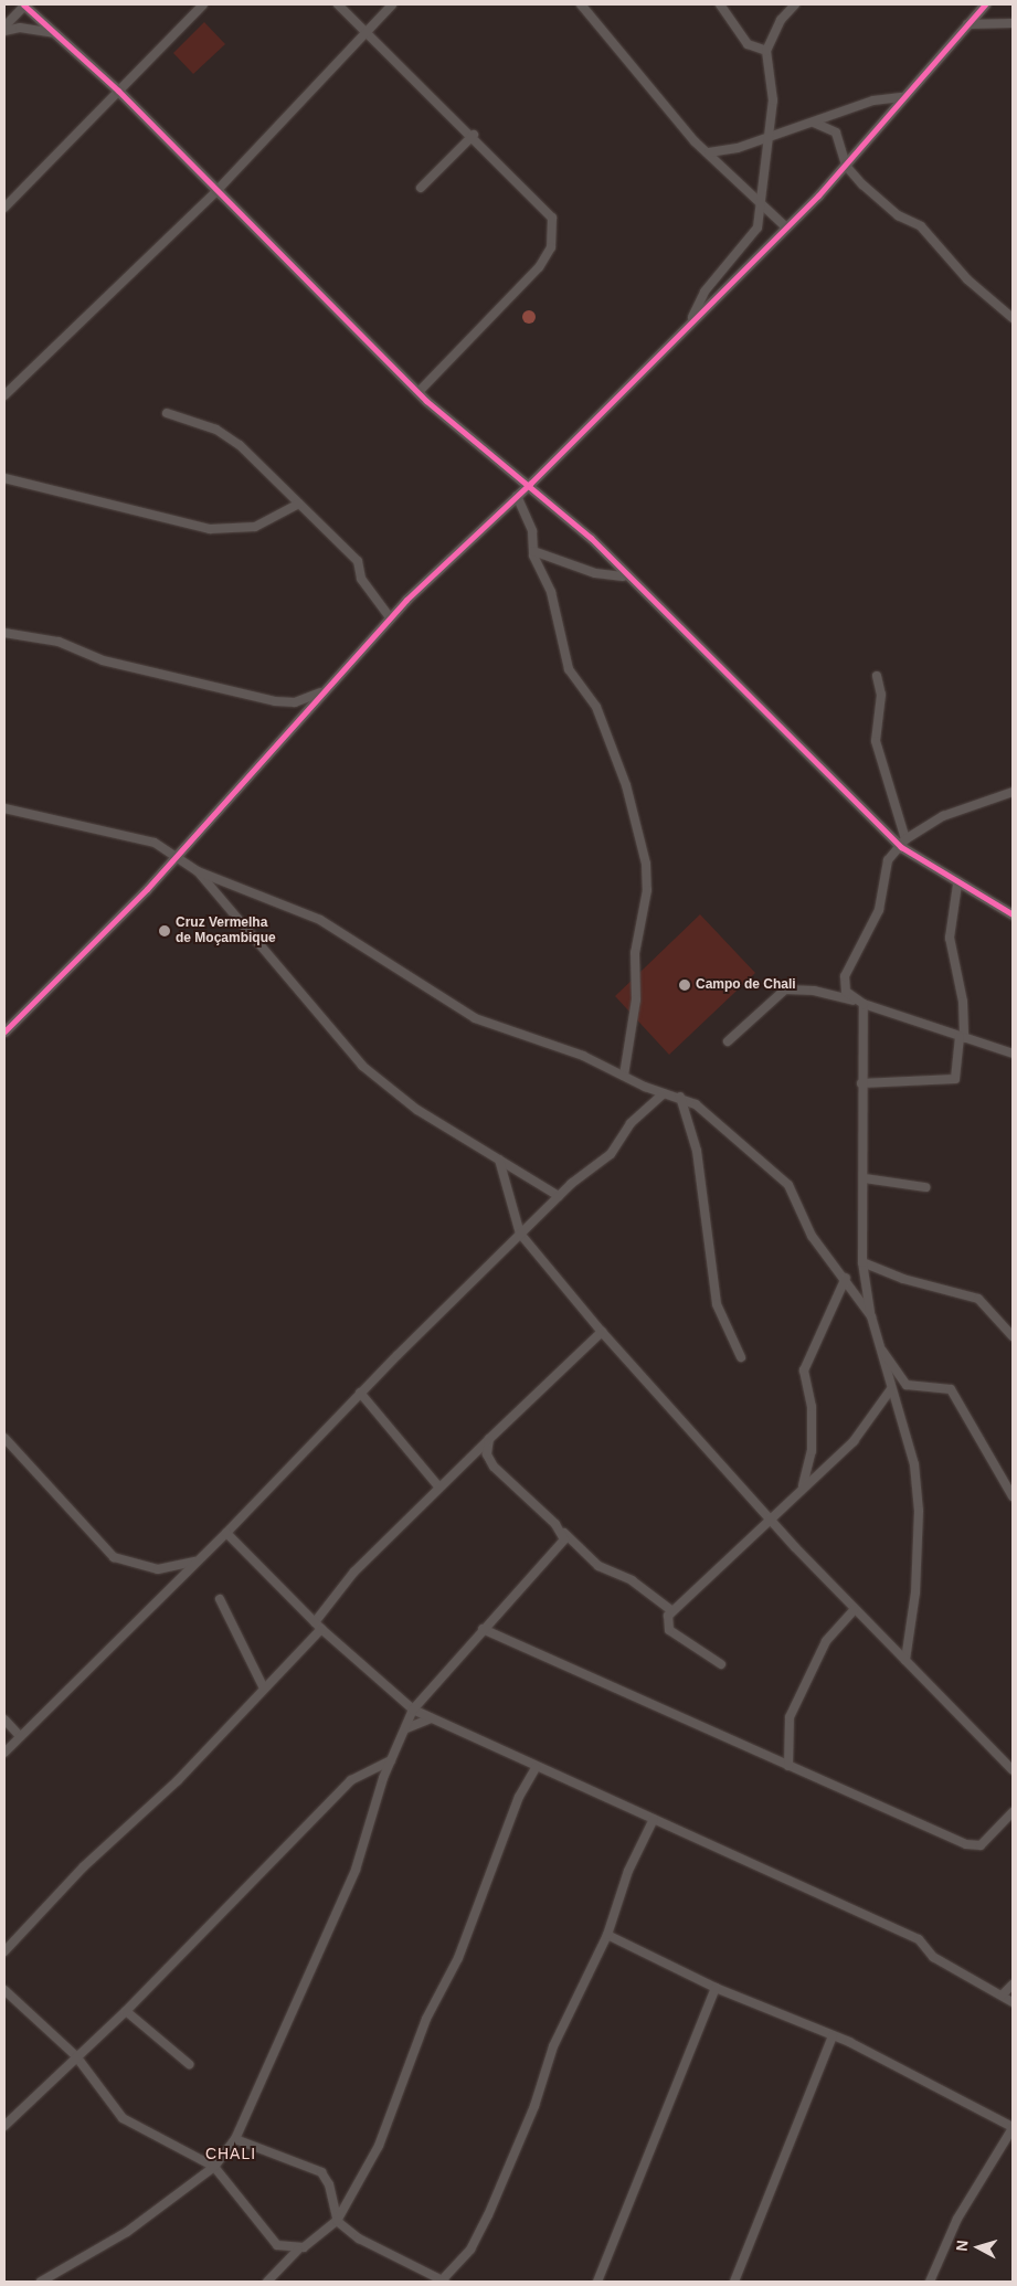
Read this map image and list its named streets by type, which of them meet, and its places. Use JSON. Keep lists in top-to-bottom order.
{
  "districts": ["CHALI"],
  "places": ["Cruz Vermelha de Moçambique", "Campo de Chali"],
  "north": "left"
}
